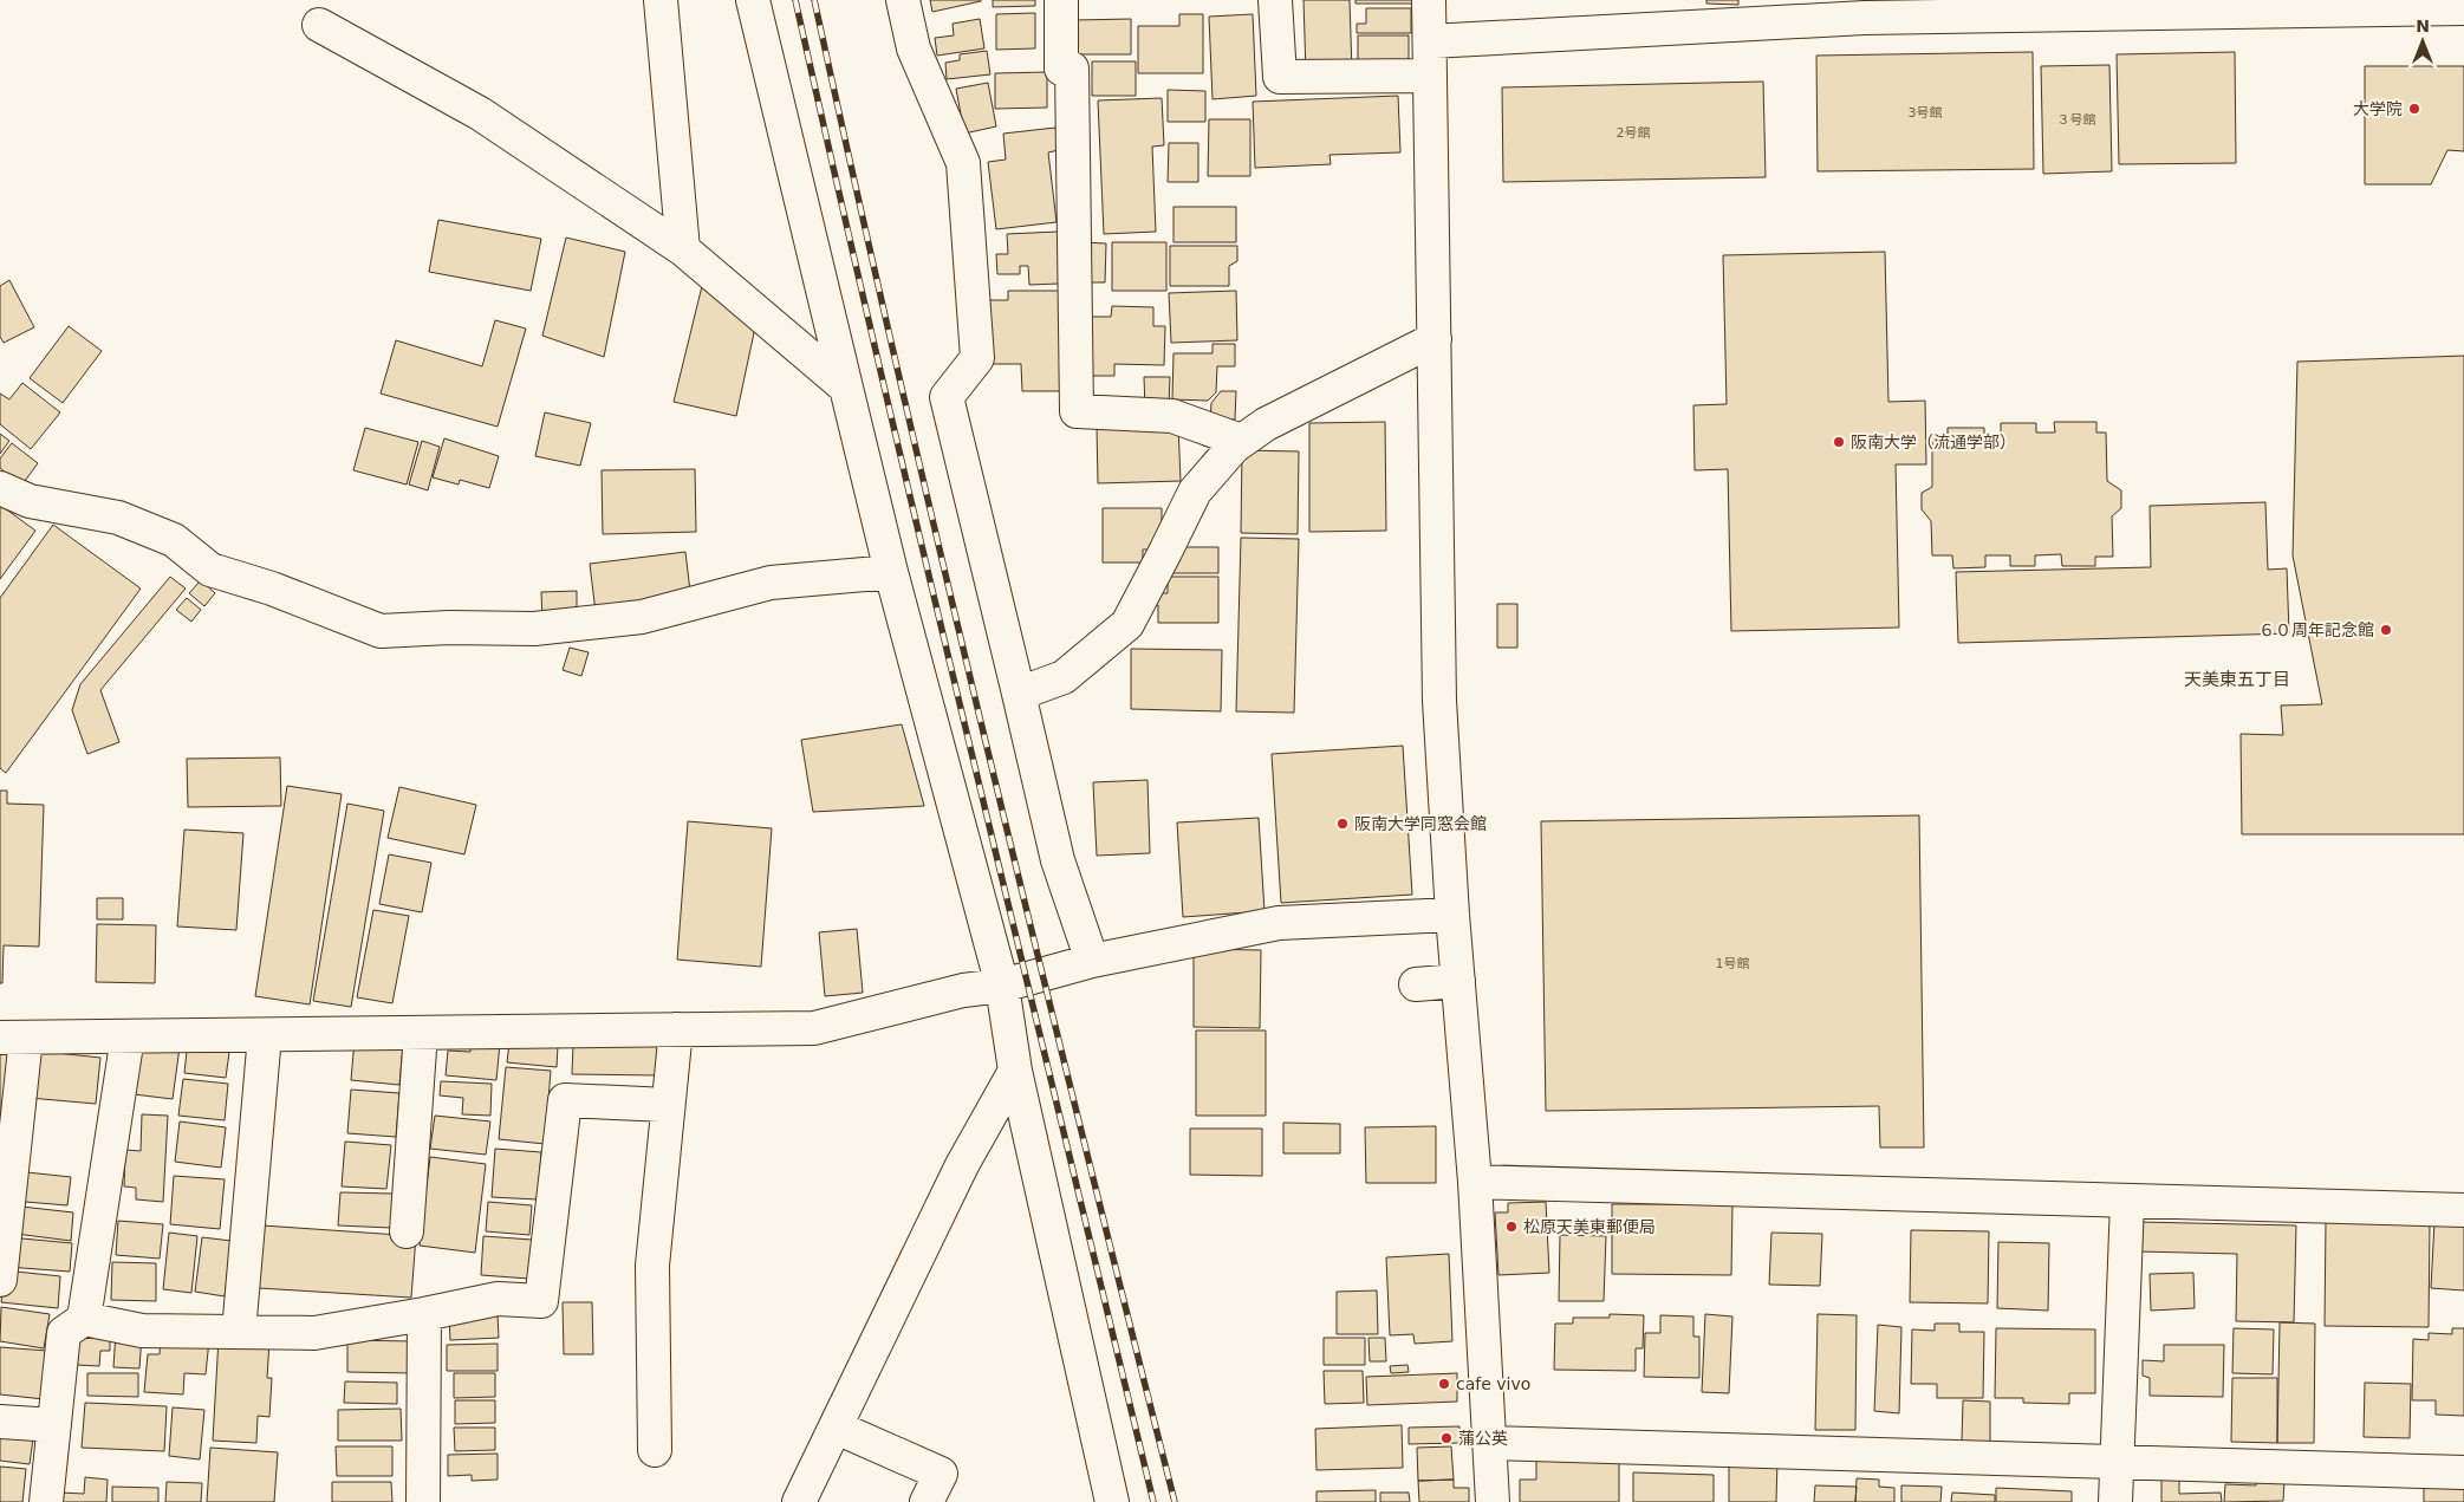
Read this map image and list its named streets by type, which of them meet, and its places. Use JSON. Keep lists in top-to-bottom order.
{
  "districts": ["天美東五丁目"],
  "places": [
    "大学院",
    "阪南大学（流通学部）",
    "６０周年記念館",
    "阪南大学同窓会館",
    "松原天美東郵便局",
    "cafe vivo",
    "蒲公英"
  ],
  "house_numbers": [
    "3号館",
    "３号館",
    "2号館",
    "1号館"
  ],
  "north": "top"
}
